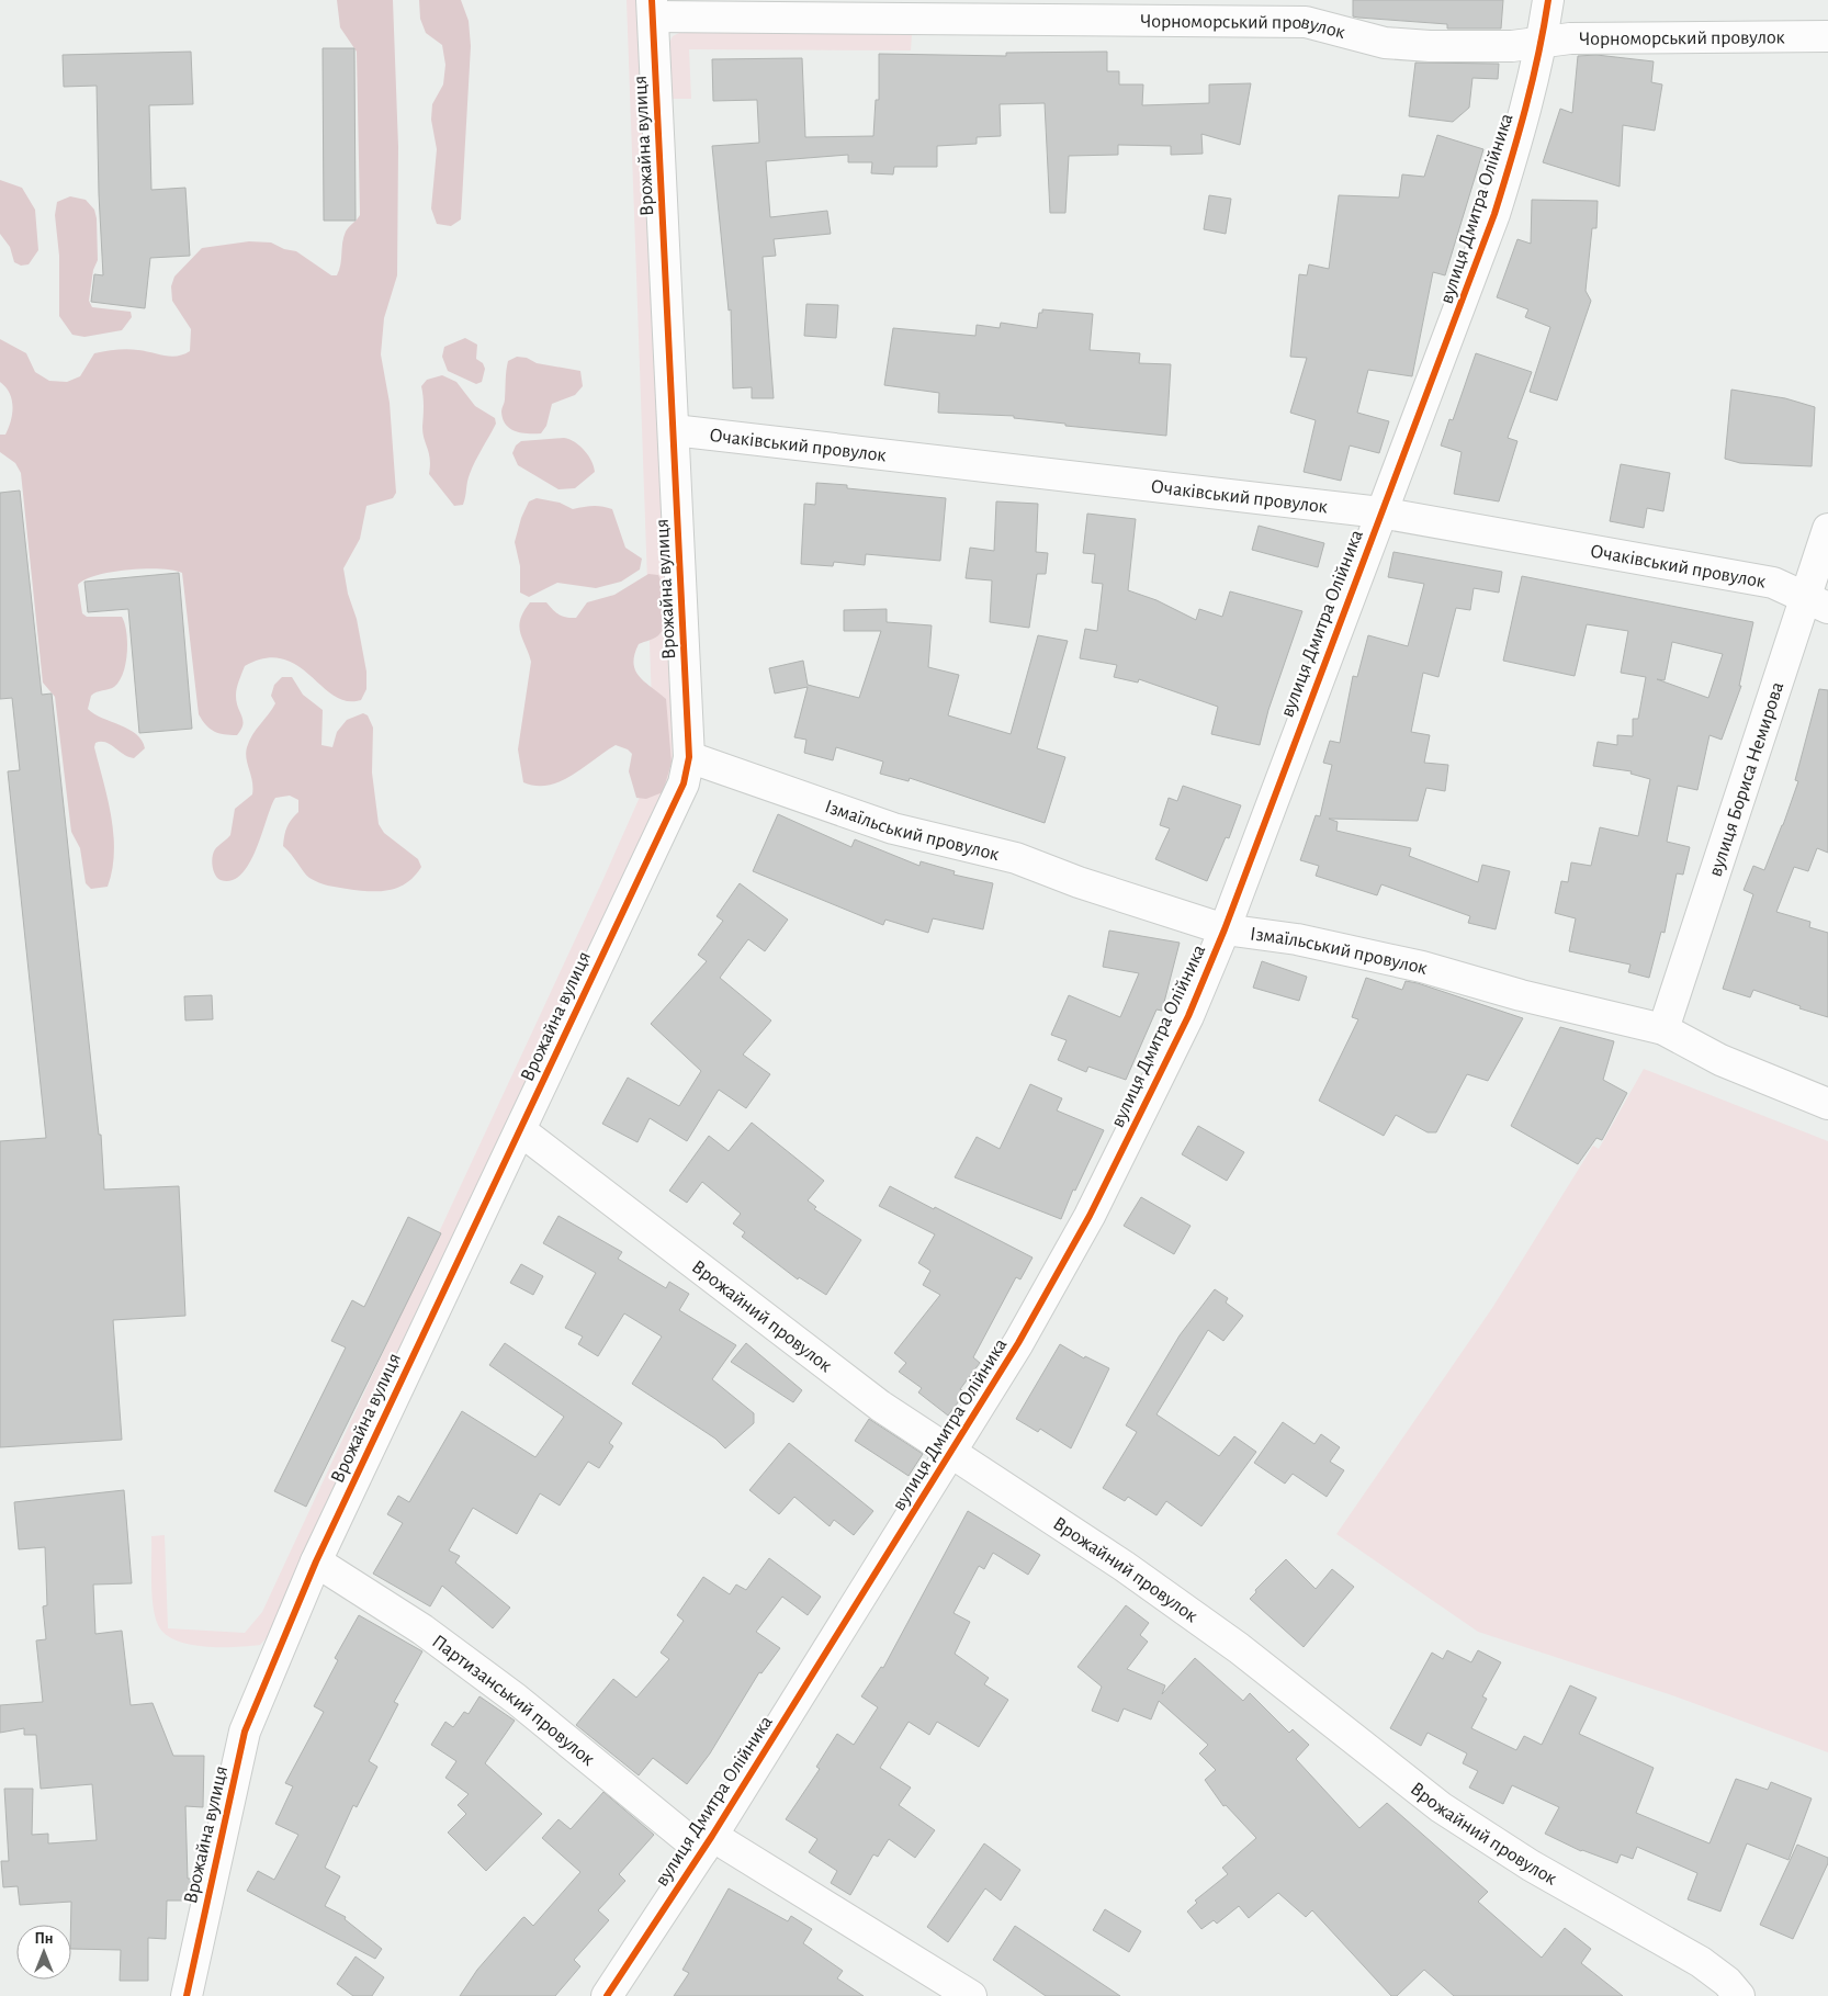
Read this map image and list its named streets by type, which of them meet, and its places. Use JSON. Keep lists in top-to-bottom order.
{
  "streets": {
    "street": [
      "Чорноморський провулок",
      "Врожайна вулиця",
      "вулиця Дмитра Олійника",
      "Очаківський провулок",
      "вулиця Бориса Немирова",
      "Ізмаїльський провулок",
      "Врожайний провулок",
      "Партизанський провулок"
    ]
  },
  "crossings": [
    ["Чорноморський провулок", "Врожайна вулиця"],
    ["Чорноморський провулок", "вулиця Дмитра Олійника"],
    ["Врожайна вулиця", "Очаківський провулок"],
    ["Врожайна вулиця", "Ізмаїльський провулок"],
    ["Врожайна вулиця", "Врожайний провулок"],
    ["Врожайна вулиця", "Партизанський провулок"],
    ["вулиця Дмитра Олійника", "Очаківський провулок"],
    ["вулиця Дмитра Олійника", "Ізмаїльський провулок"],
    ["вулиця Дмитра Олійника", "Врожайний провулок"],
    ["вулиця Дмитра Олійника", "Партизанський провулок"],
    ["Очаківський провулок", "вулиця Бориса Немирова"],
    ["вулиця Бориса Немирова", "Ізмаїльський провулок"]
  ],
  "north": "top"
}
